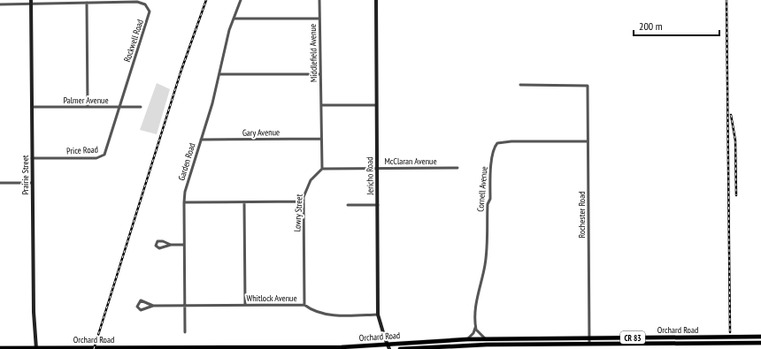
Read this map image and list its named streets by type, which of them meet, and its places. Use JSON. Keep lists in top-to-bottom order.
{
  "streets": {
    "main road": ["Orchard Road", "CR 83"],
    "street": [
      "Rockwell Road",
      "Middlefield Avenue",
      "Palmer Avenue",
      "Gary Avenue",
      "Price Road",
      "McClaran Avenue",
      "Garden Road",
      "Prairie Street",
      "Jericho Road",
      "Cornell Avenue",
      "Lowry Street",
      "Rochester Road",
      "Whitlock Avenue"
    ]
  },
  "crossings": [
    ["Rockwell Road", "Palmer Avenue"],
    ["Rockwell Road", "Price Road"],
    ["Rockwell Road", "Prairie Street"],
    ["Palmer Avenue", "Price Road"],
    ["Palmer Avenue", "Prairie Street"],
    ["Gary Avenue", "Garden Road"],
    ["Price Road", "Prairie Street"],
    ["McClaran Avenue", "Jericho Road"],
    ["McClaran Avenue", "Lowry Street"],
    ["Garden Road", "Whitlock Avenue"],
    ["Prairie Street", "Orchard Road"],
    ["Jericho Road", "Whitlock Avenue"],
    ["Jericho Road", "Orchard Road"],
    ["Cornell Avenue", "Rochester Road"],
    ["Cornell Avenue", "Orchard Road"],
    ["Lowry Street", "Whitlock Avenue"],
    ["Rochester Road", "Orchard Road"]
  ],
  "scale_bar": "200 m"
}
